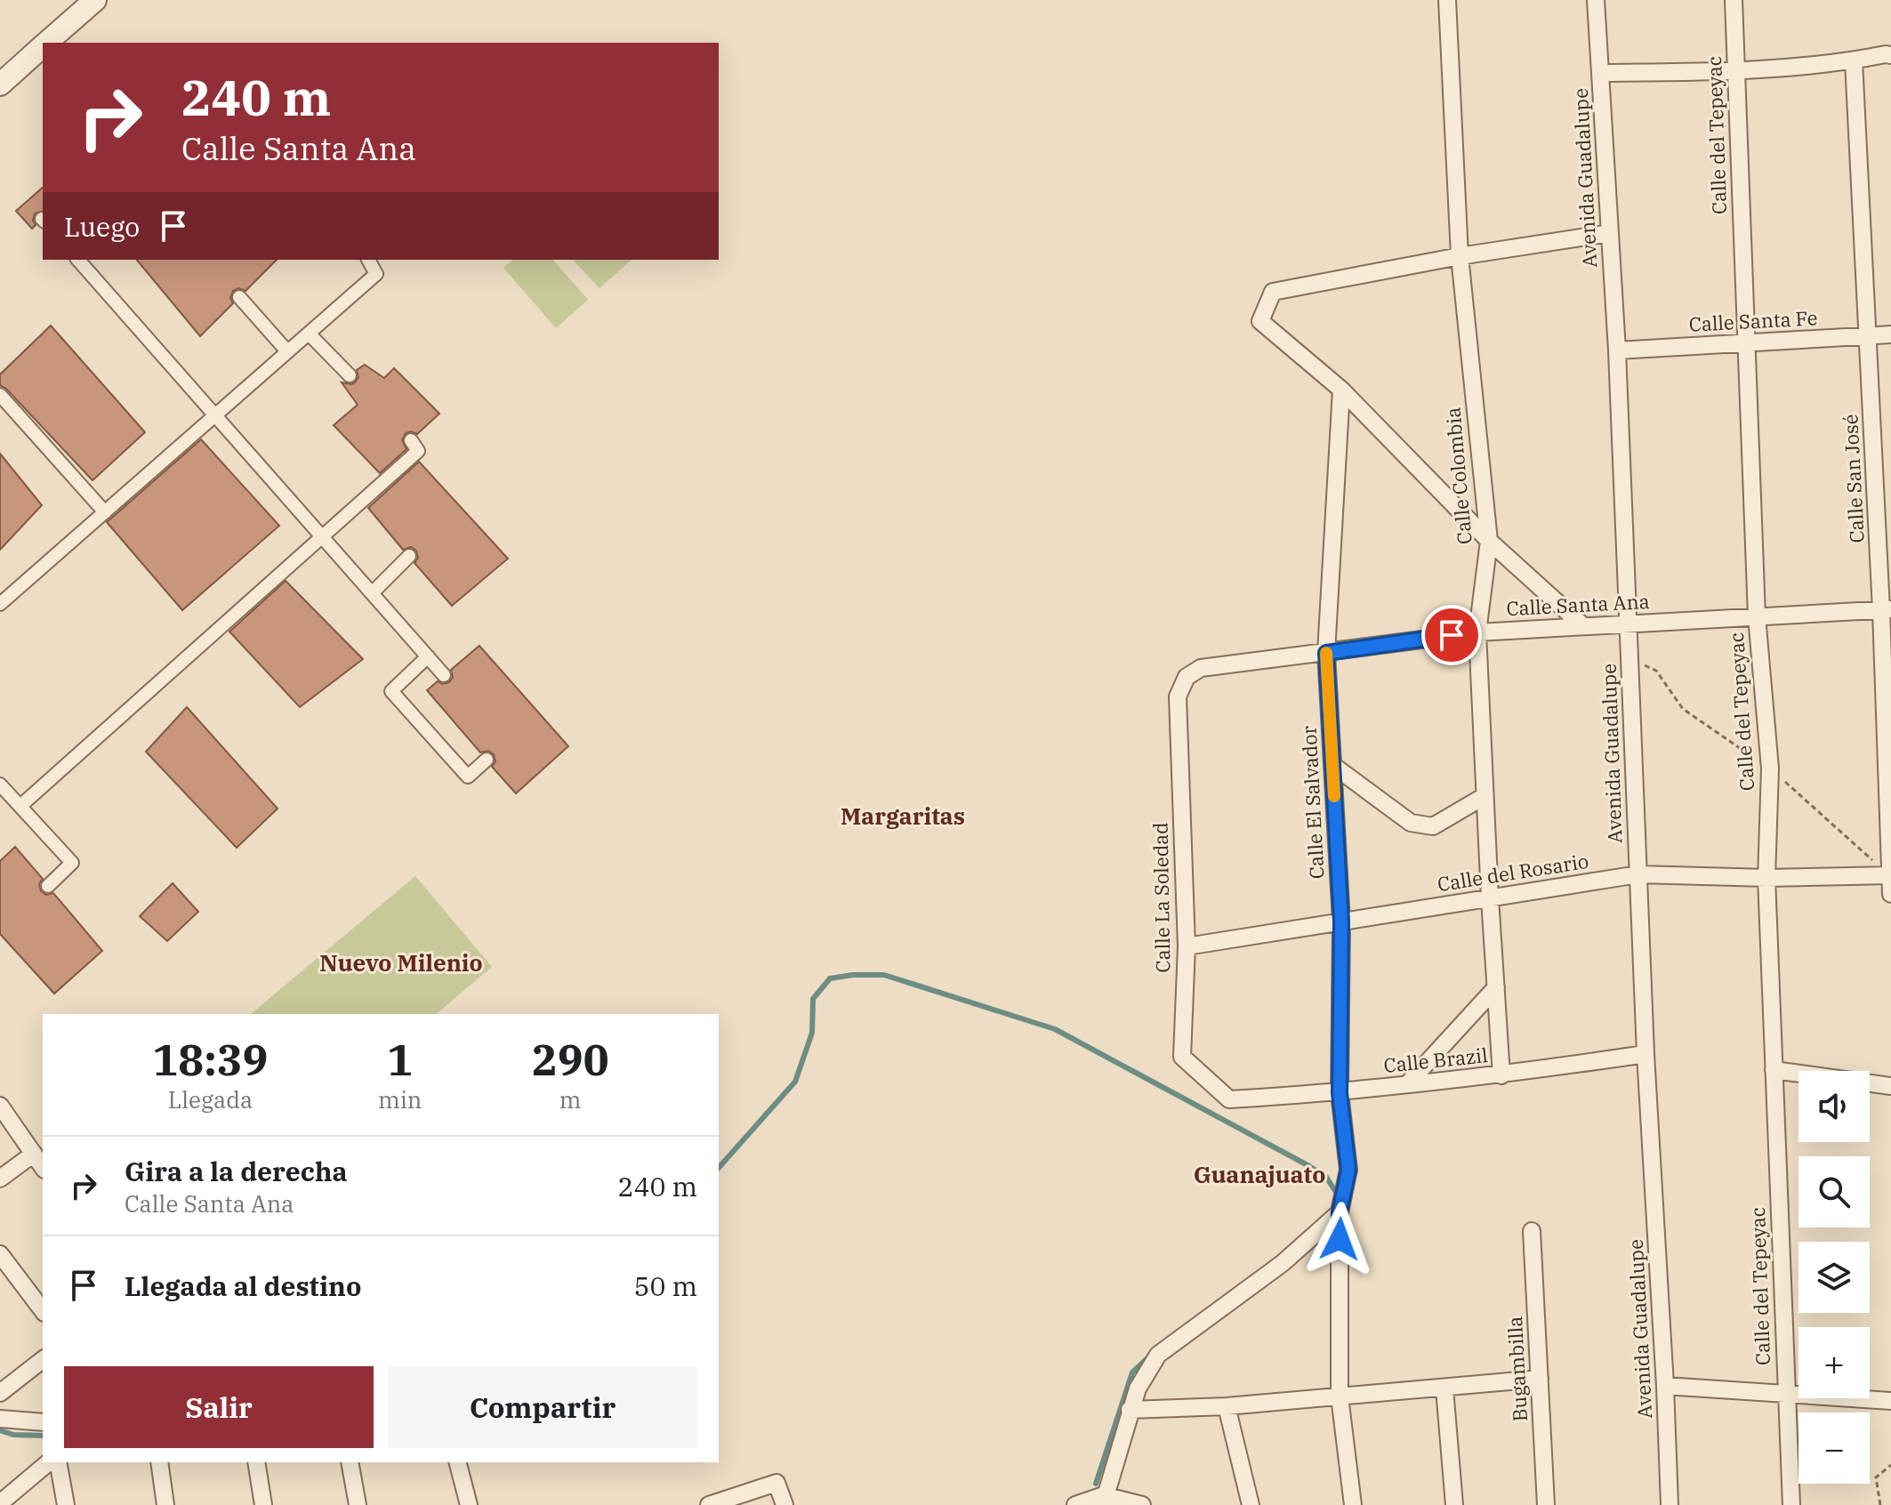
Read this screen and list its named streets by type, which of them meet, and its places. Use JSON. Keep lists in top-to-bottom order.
{
  "streets": {
    "street": [
      "Calle del Tepeyac",
      "Avenida Guadalupe",
      "Calle Santa Fe",
      "Calle Colombia",
      "Calle San José",
      "Calle Santa Ana",
      "Calle El Salvador",
      "Calle del Rosario",
      "Calle La Soledad",
      "Calle Brazil",
      "Bugambilla"
    ]
  },
  "crossings": [
    ["Calle del Tepeyac", "Calle Santa Fe"],
    ["Calle del Tepeyac", "Calle Santa Ana"],
    ["Calle del Tepeyac", "Calle del Rosario"],
    ["Avenida Guadalupe", "Calle Santa Fe"],
    ["Avenida Guadalupe", "Calle Santa Ana"],
    ["Avenida Guadalupe", "Calle del Rosario"],
    ["Avenida Guadalupe", "Calle Brazil"],
    ["Calle Santa Fe", "Calle San José"],
    ["Calle Colombia", "Calle Santa Ana"],
    ["Calle Colombia", "Calle del Rosario"],
    ["Calle Colombia", "Calle Brazil"],
    ["Calle San José", "Calle Santa Ana"],
    ["Calle San José", "Calle del Rosario"],
    ["Calle Santa Ana", "Calle El Salvador"],
    ["Calle Santa Ana", "Calle La Soledad"],
    ["Calle El Salvador", "Calle del Rosario"],
    ["Calle El Salvador", "Calle Brazil"],
    ["Calle del Rosario", "Calle La Soledad"],
    ["Calle La Soledad", "Calle Brazil"]
  ],
  "districts": ["Margaritas", "Nuevo Milenio", "Guanajuato"],
  "page": {
    "turn": ["240 m", "Calle Santa Ana"],
    "then": "Luego",
    "eta": [
      "18:39",
      "Llegada",
      "1",
      "min",
      "290",
      "m"
    ],
    "map_buttons": ["+", "−"],
    "list": [
      {
        "name": "Gira a la derecha",
        "note": "Calle Santa Ana",
        "value": "240 m"
      },
      {
        "name": "Llegada al destino",
        "value": "50 m"
      }
    ],
    "buttons": ["Salir", "Compartir"]
  }
}
